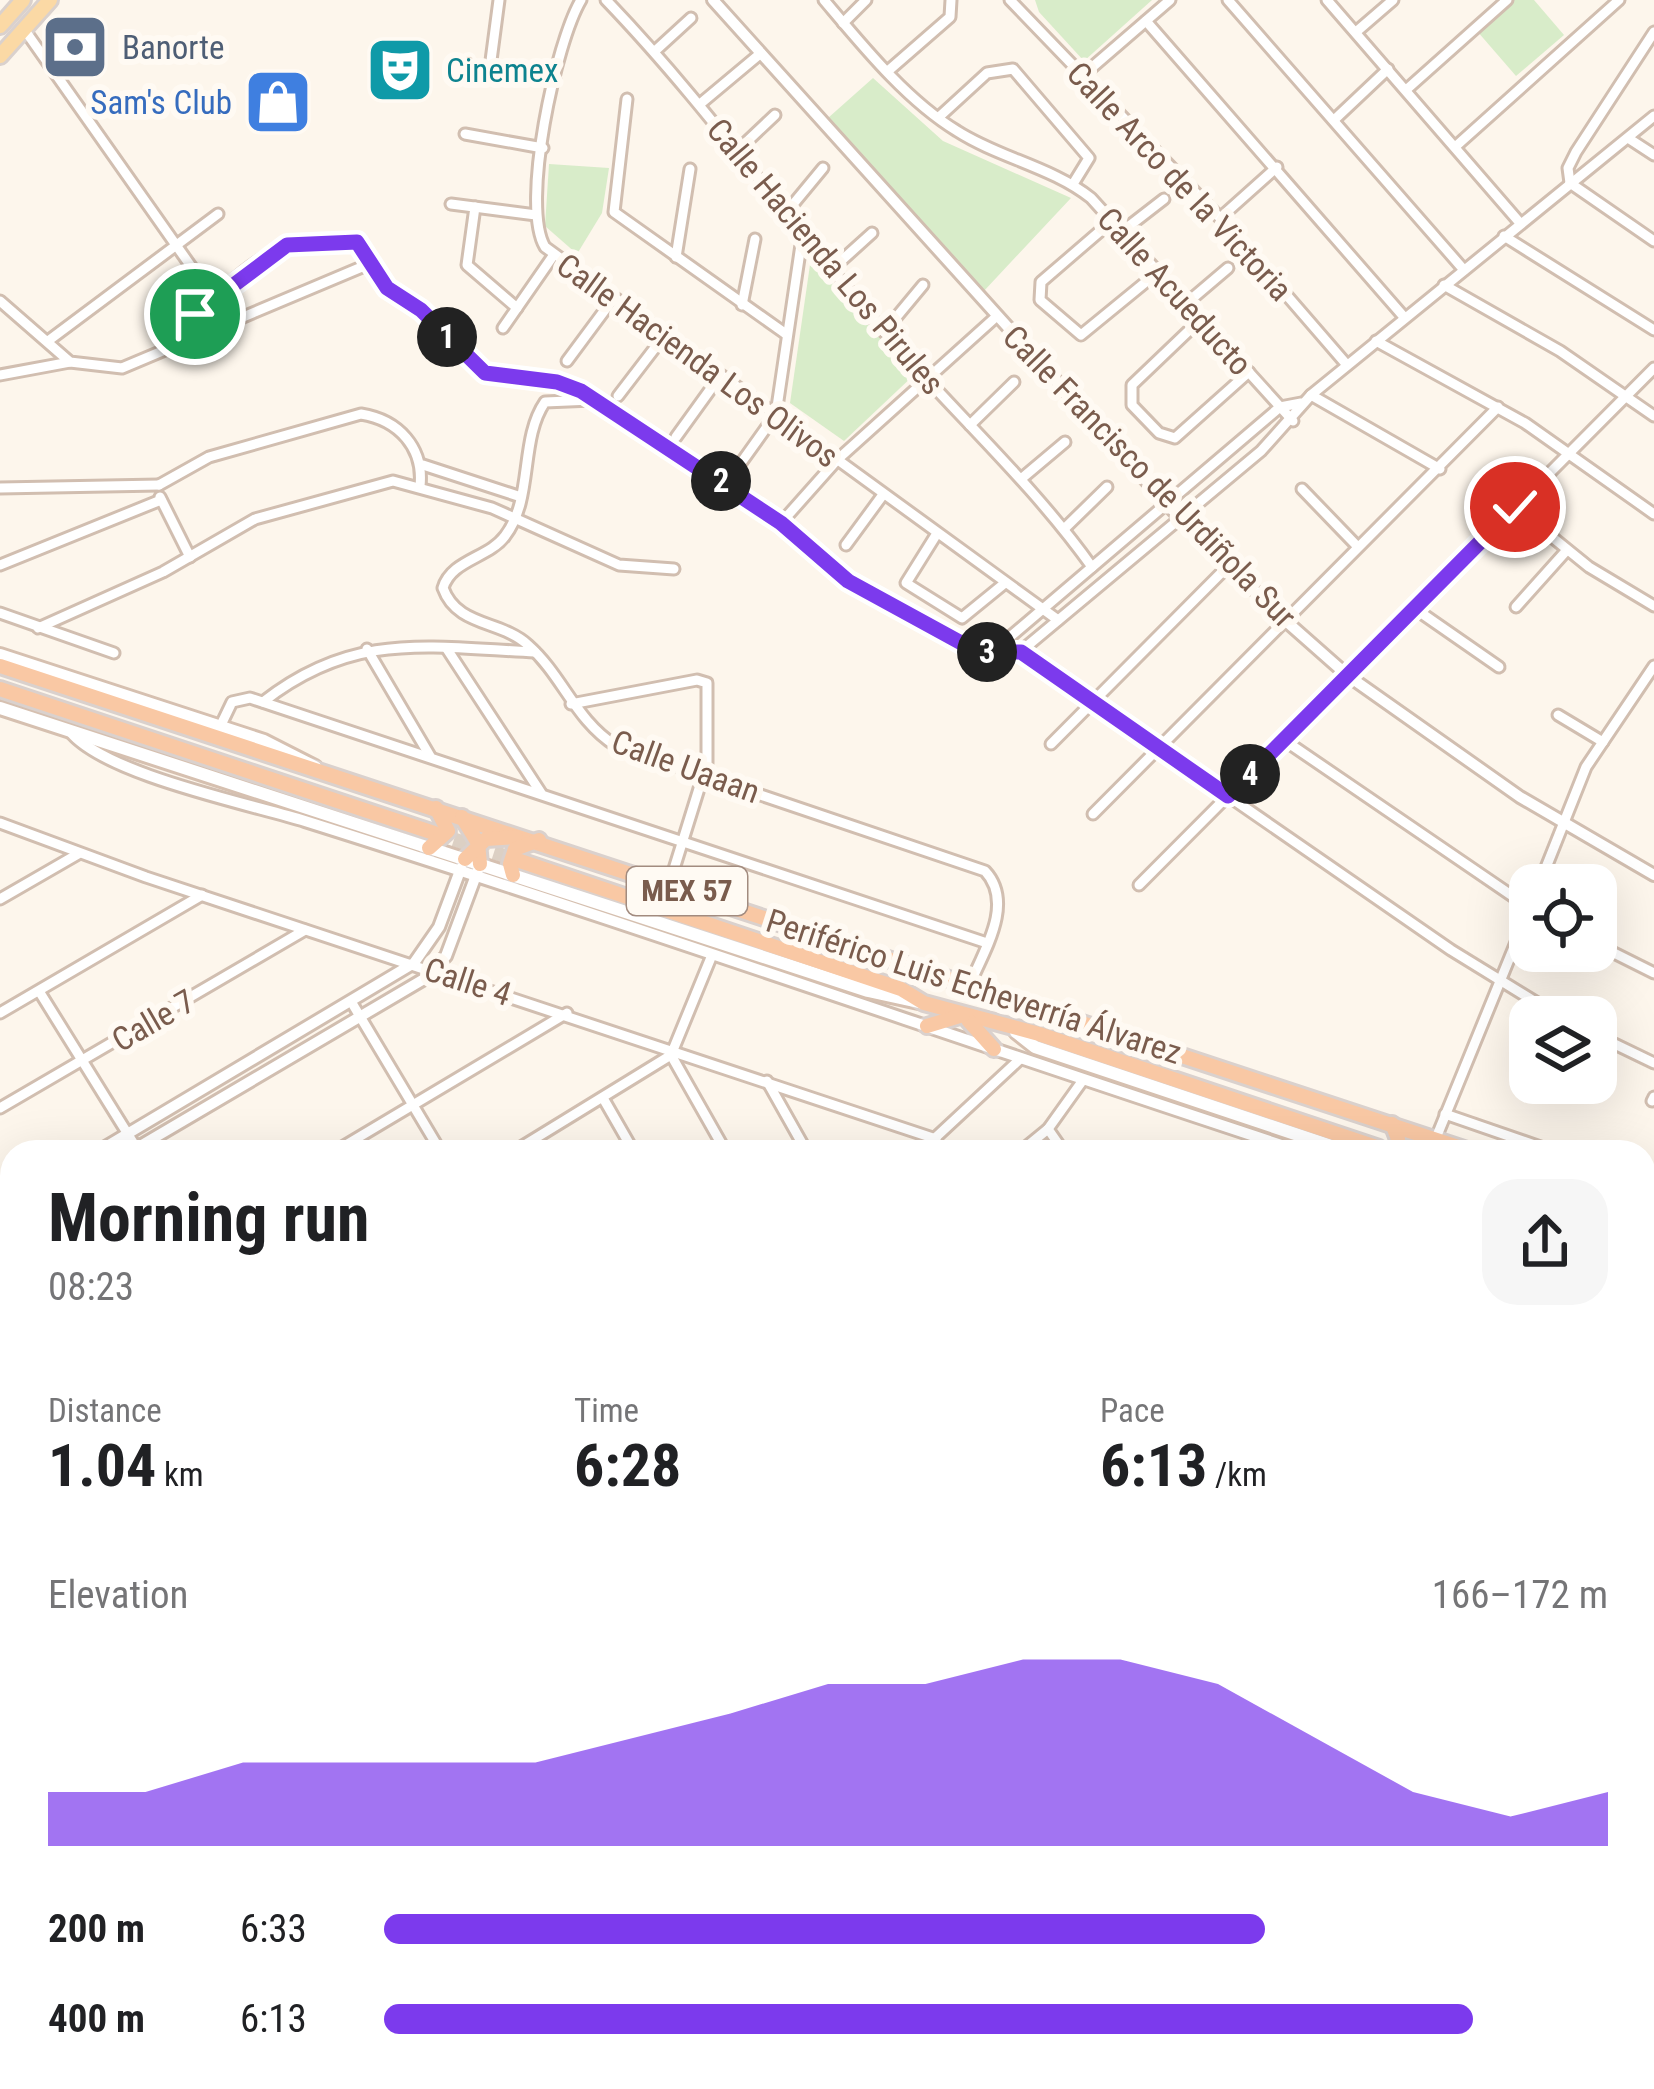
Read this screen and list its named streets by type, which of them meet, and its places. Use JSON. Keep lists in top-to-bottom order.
{
  "streets": {
    "highway": ["MEX 57", "Periférico Luis Echeverría Álvarez"],
    "street": [
      "Calle Arco de la Victoria",
      "Calle Hacienda Los Pirules",
      "Calle Acueducto",
      "Calle Hacienda Los Olivos",
      "Calle Francisco de Urdiñola Sur",
      "Calle Uaaan",
      "Calle 4",
      "Calle 7"
    ]
  },
  "crossings": [
    ["Calle Uaaan", "Periférico Luis Echeverría Álvarez"],
    ["MEX 57", "Periférico Luis Echeverría Álvarez"],
    ["Calle 4", "Calle 7"]
  ],
  "places": {
    "bank": ["Banorte"],
    "theatre": ["Cinemex"],
    "shop": ["Sam's Club"]
  },
  "page": {
    "pins": [
      "1",
      "2",
      "3",
      "4"
    ],
    "heading": ["Morning run", "08:23"],
    "stats": [
      ["Distance", "1.04 km"],
      ["Time", "6:28"],
      ["Pace", "6:13 /km"]
    ],
    "chart": ["Elevation", "166–172 m"],
    "list": [
      {
        "name": "200 m",
        "note": "6:33"
      },
      {
        "name": "400 m",
        "note": "6:13"
      }
    ]
  }
}
